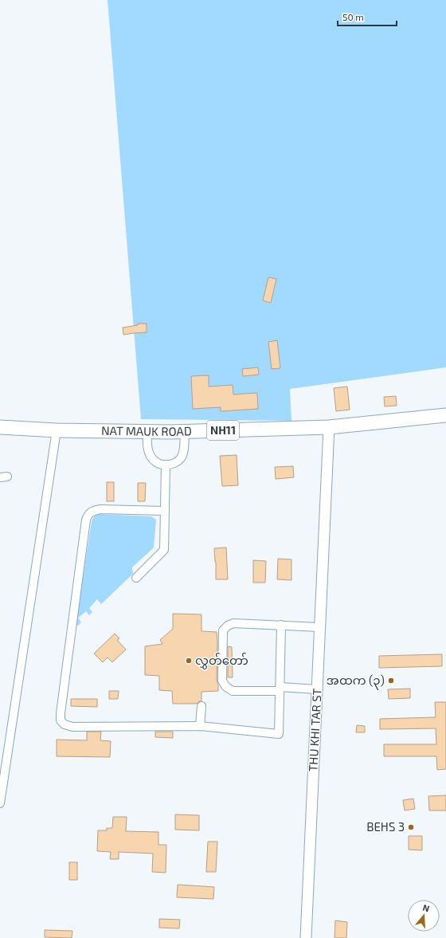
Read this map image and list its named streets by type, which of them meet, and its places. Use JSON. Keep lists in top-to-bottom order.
{
  "streets": {
    "highway": ["NH11", "NAT MAUK ROAD"],
    "street": ["THU KHI TAR ST"]
  },
  "crossings": [
    ["NAT MAUK ROAD", "THU KHI TAR ST"]
  ],
  "places": ["လွှတ်တော်", "အထက (၃)", "BEHS 3"],
  "scale_bar": "50 m",
  "north": "top"
}
